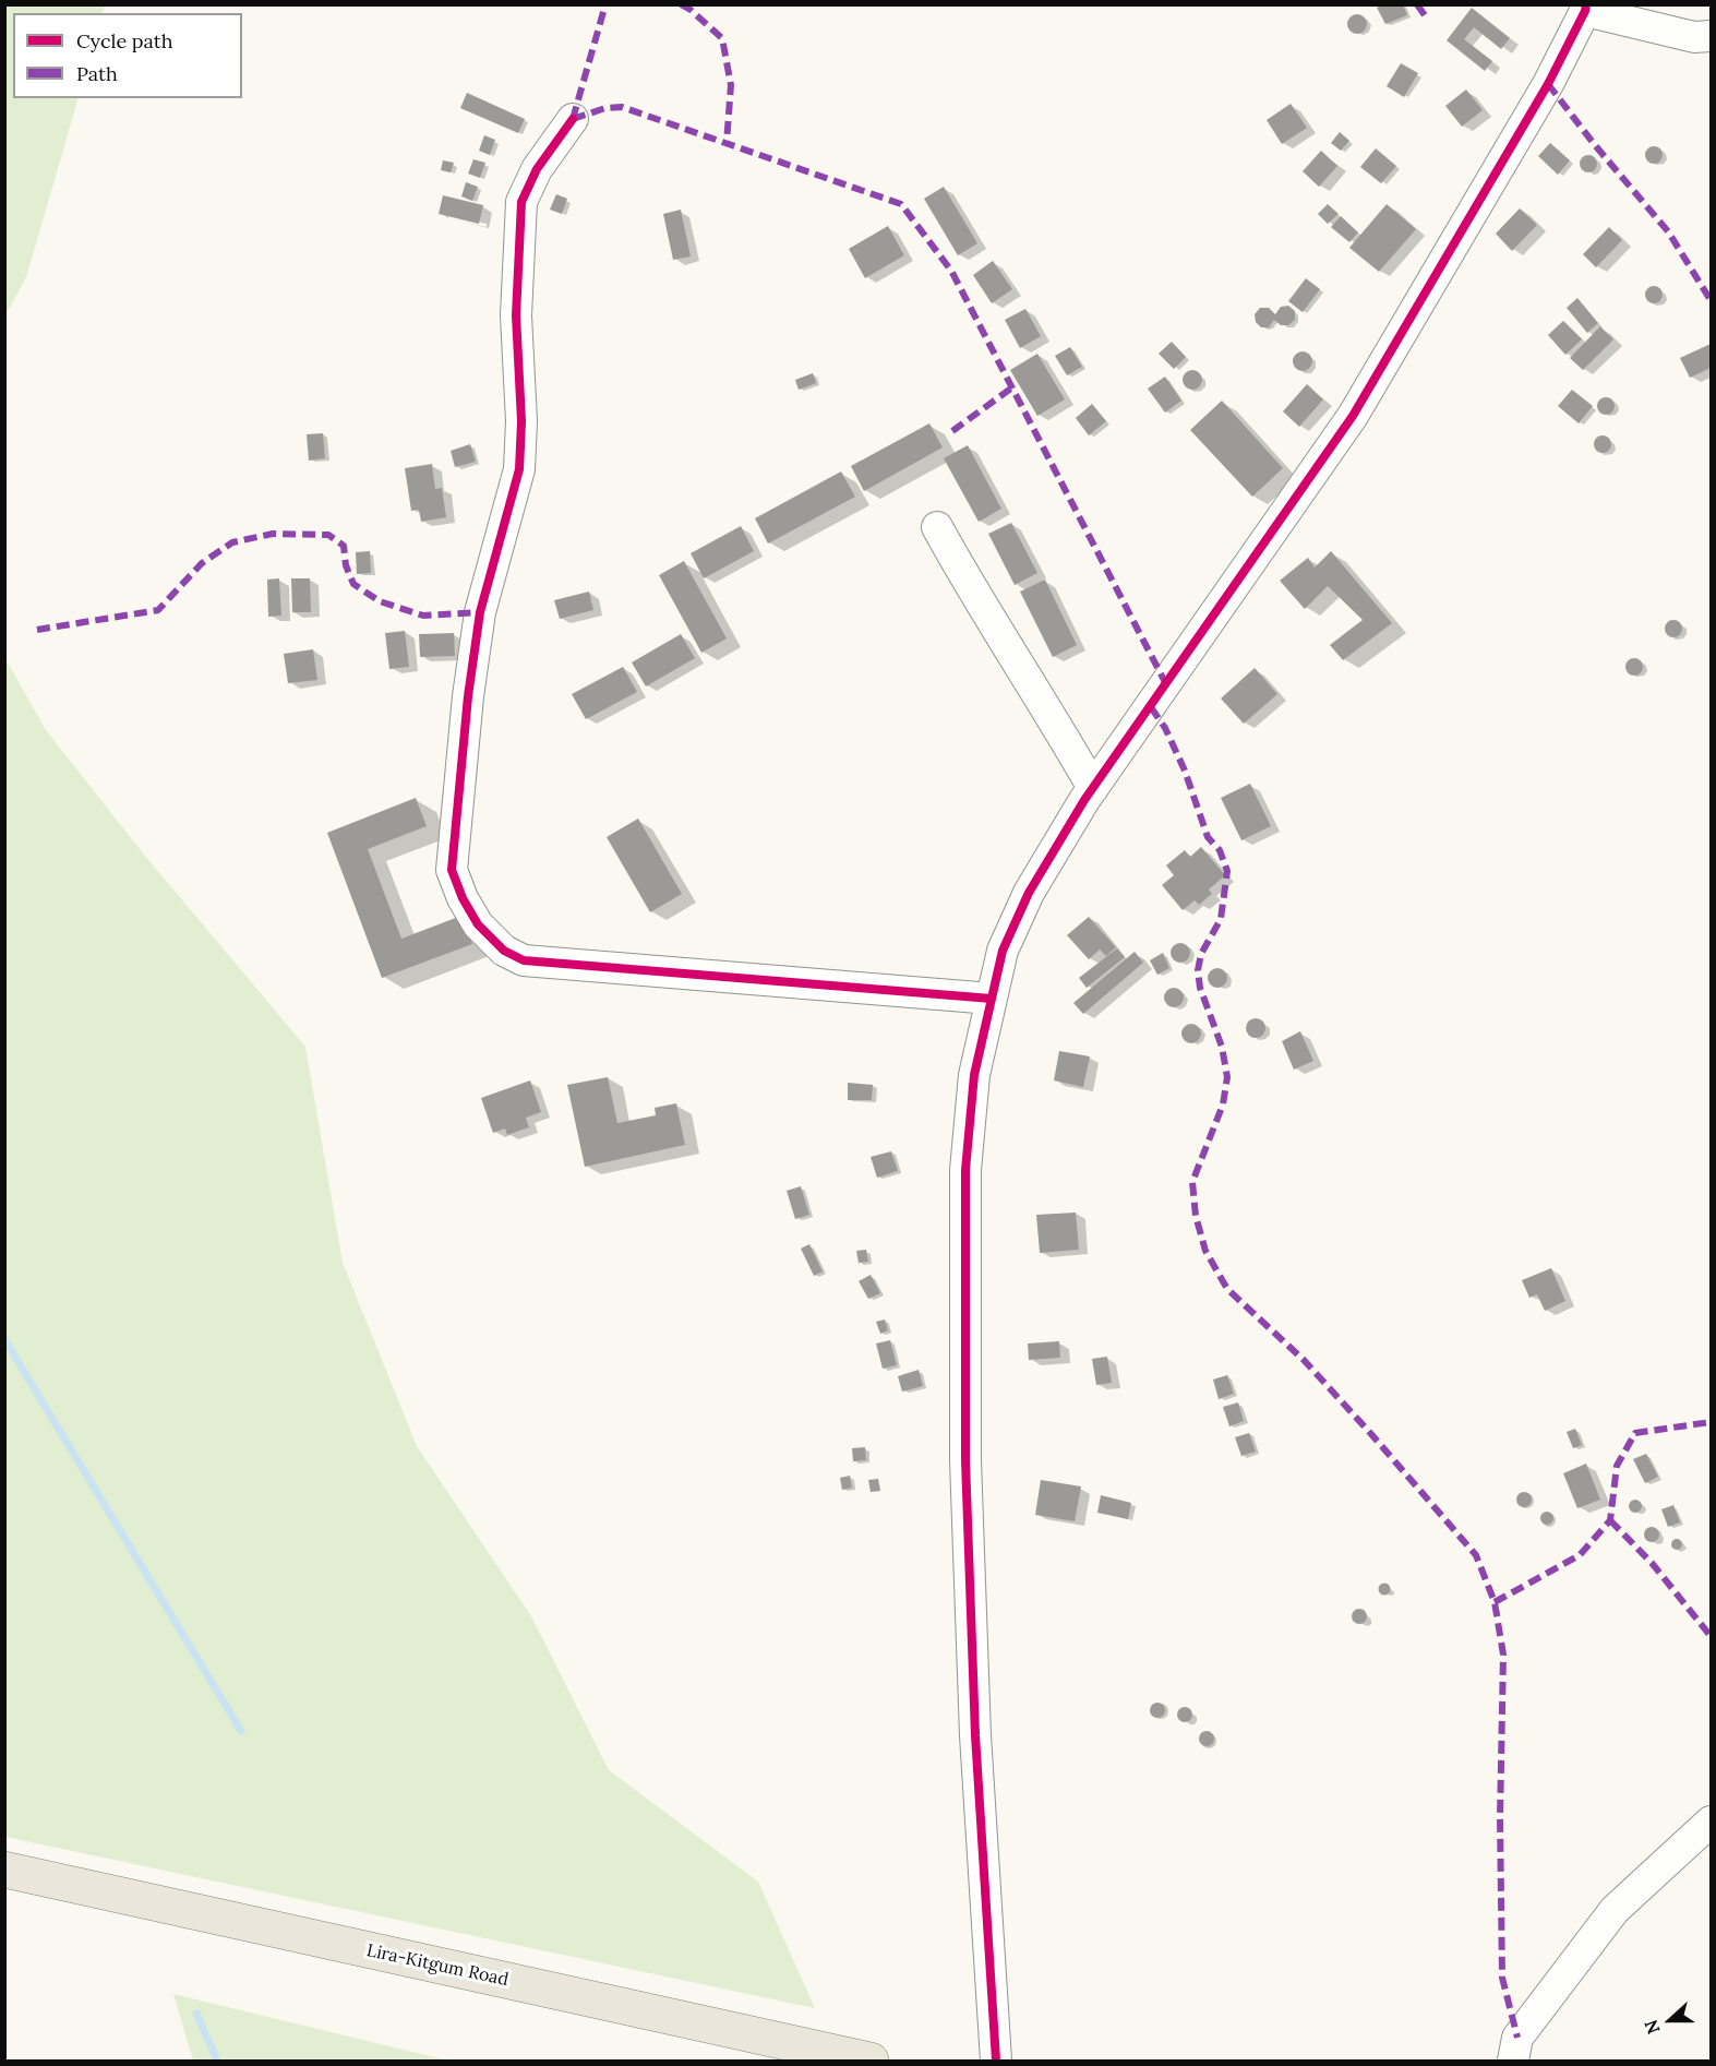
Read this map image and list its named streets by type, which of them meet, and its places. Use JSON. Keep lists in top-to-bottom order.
{
  "streets": {
    "main road": ["Lira-Kitgum Road"]
  },
  "legend": ["Cycle path", "Path"],
  "north": "left"
}
